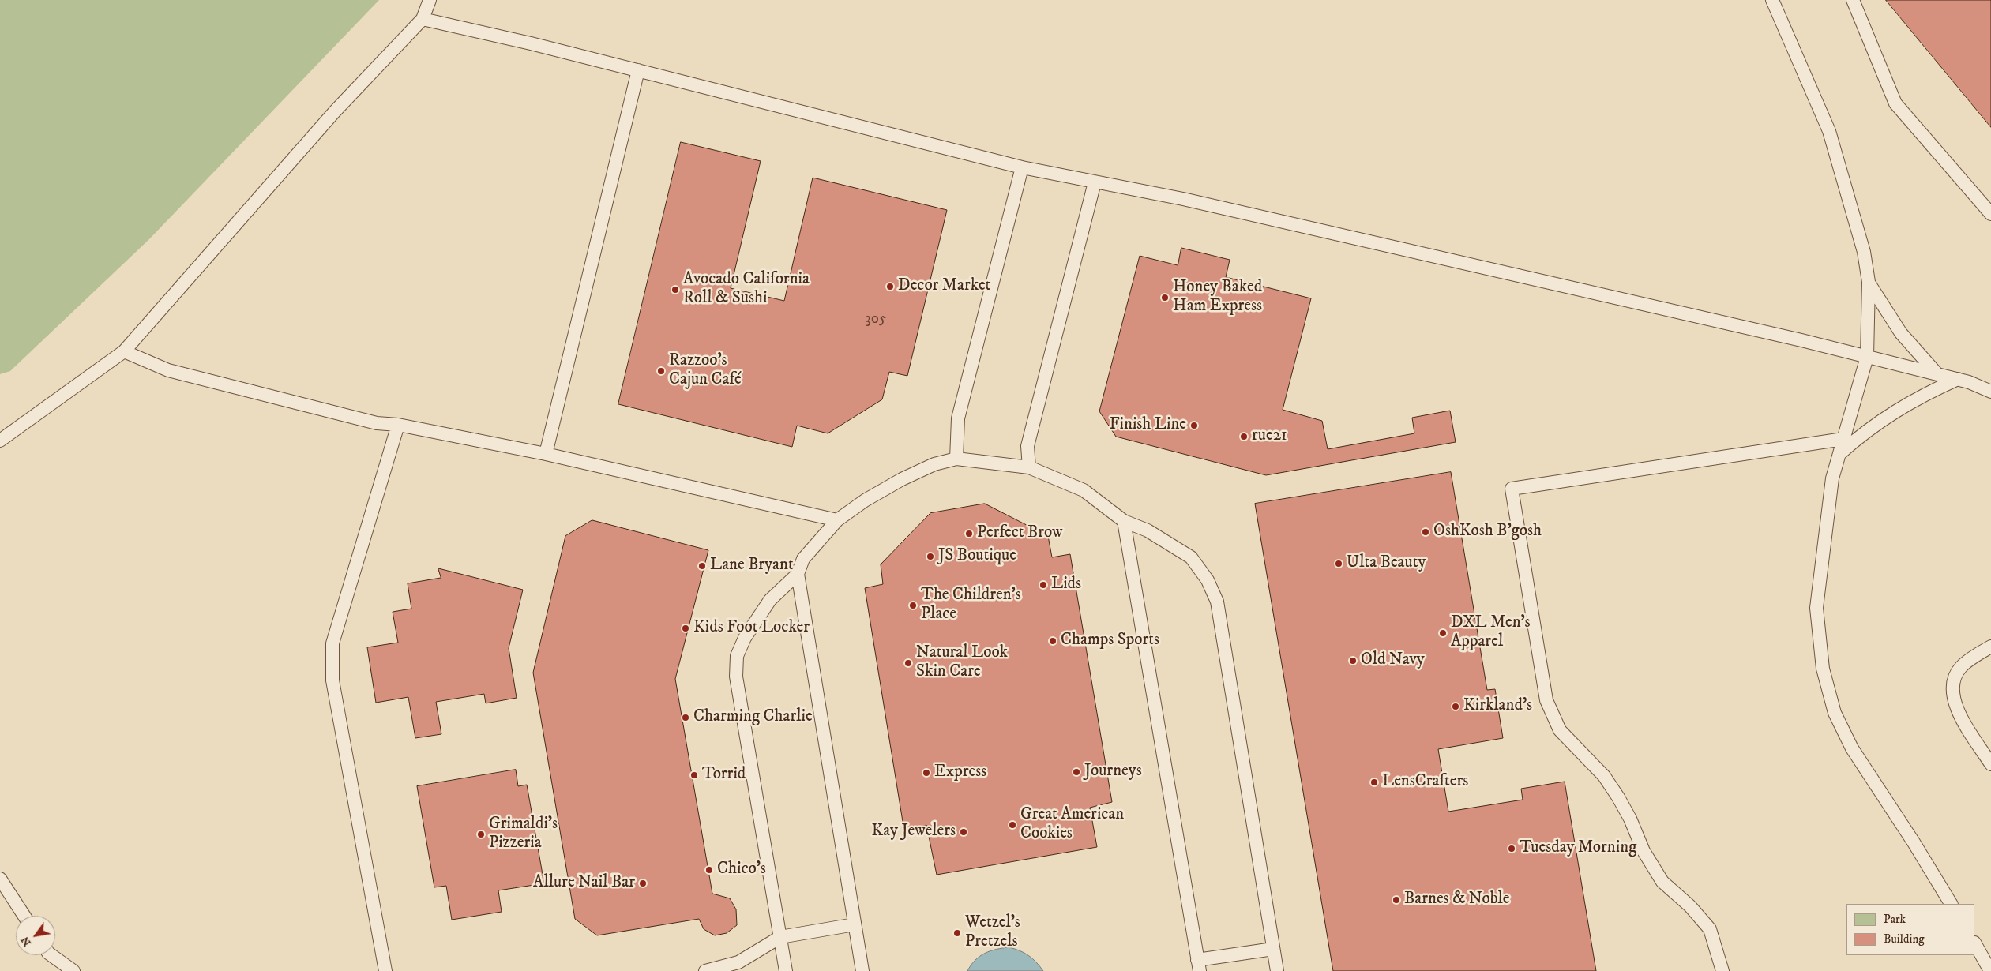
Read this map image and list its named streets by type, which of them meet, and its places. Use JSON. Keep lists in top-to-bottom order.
{
  "places": [
    "Decor Market",
    "Avocado California Roll & Sushi",
    "Honey Baked Ham Express",
    "Razzoo’s Cajun Café",
    "Finish Line",
    "rue21",
    "OshKosh B'gosh",
    "Perfect Brow",
    "JS Boutique",
    "Ulta Beauty",
    "Lane Bryant",
    "Lids",
    "The Children's Place",
    "Kids Foot Locker",
    "DXL Men's Apparel",
    "Champs Sports",
    "Old Navy",
    "Natural Look Skin Care",
    "Kirkland's",
    "Charming Charlie",
    "Journeys",
    "Express",
    "Torrid",
    "LensCrafters",
    "Great American Cookies",
    "Kay Jewelers",
    "Grimaldi's Pizzeria",
    "Tuesday Morning",
    "Chico's",
    "Allure Nail Bar",
    "Barnes & Noble",
    "Wetzel’s Pretzels"
  ],
  "house_numbers": ["305"],
  "legend": ["Park", "Building"],
  "north": "bottom left"
}
